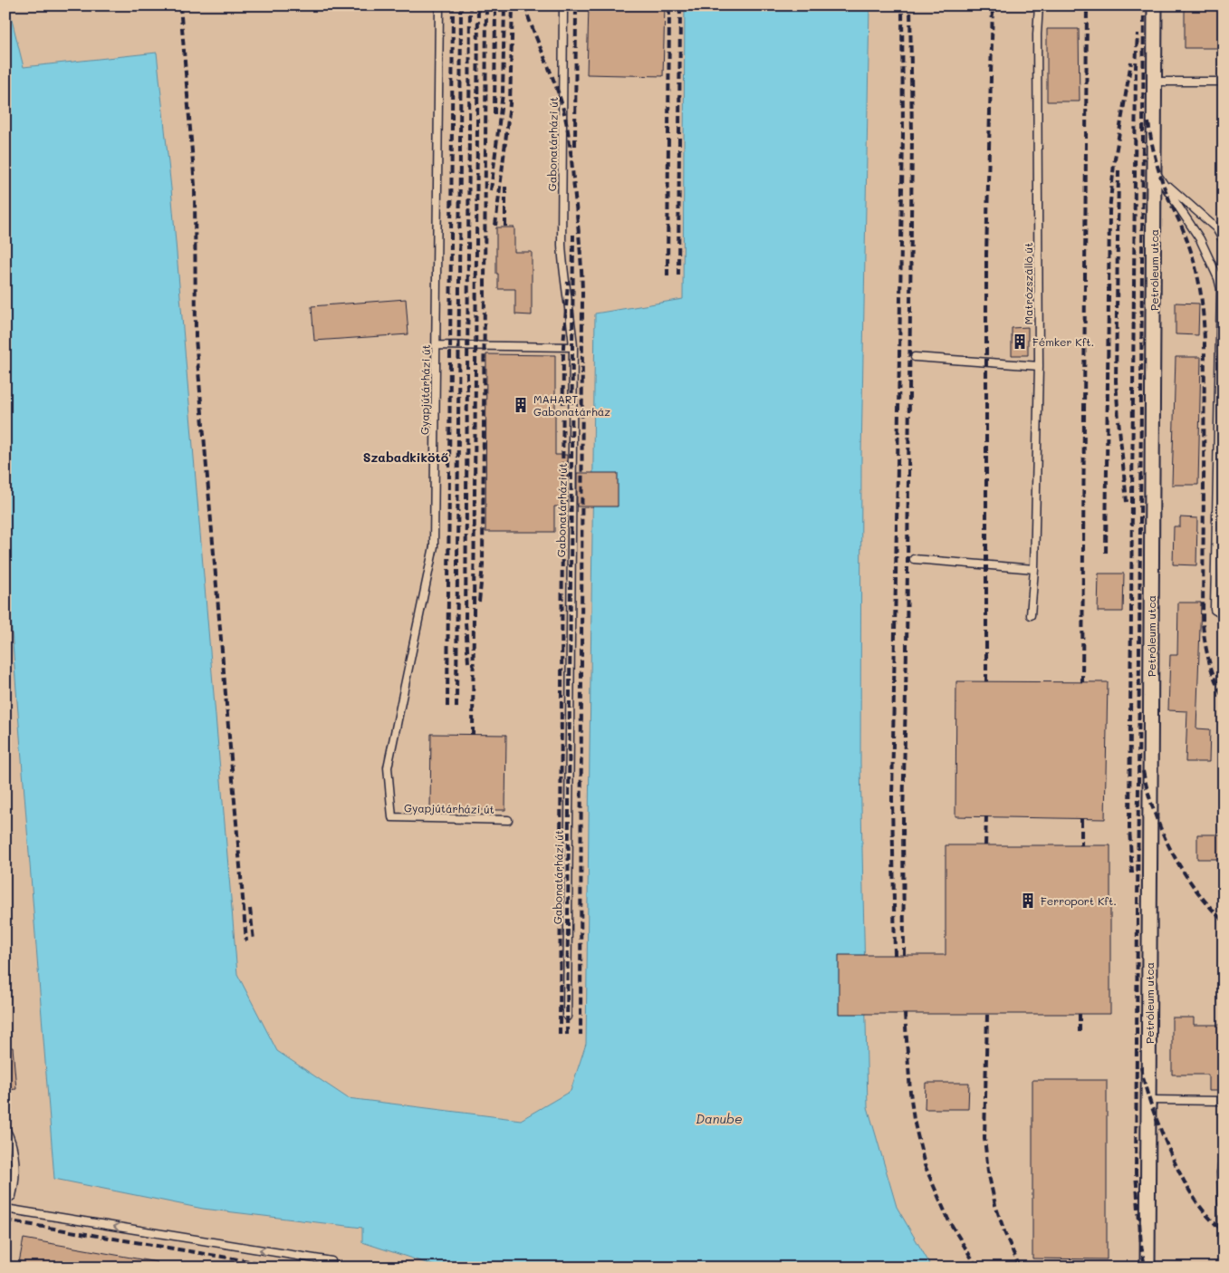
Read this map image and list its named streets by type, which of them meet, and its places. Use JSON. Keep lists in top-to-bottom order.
{
  "streets": {
    "street": ["Petróleum utca"],
    "lane": ["Gabonatárházi út", "Matrózszálló út", "Gyapjútárházi út"]
  },
  "districts": ["Szabadkikötő"],
  "water": ["Danube"],
  "places": {
    "building": ["Fémker Kft.", "MAHART Gabonatárház", "Ferroport Kft."]
  }
}
